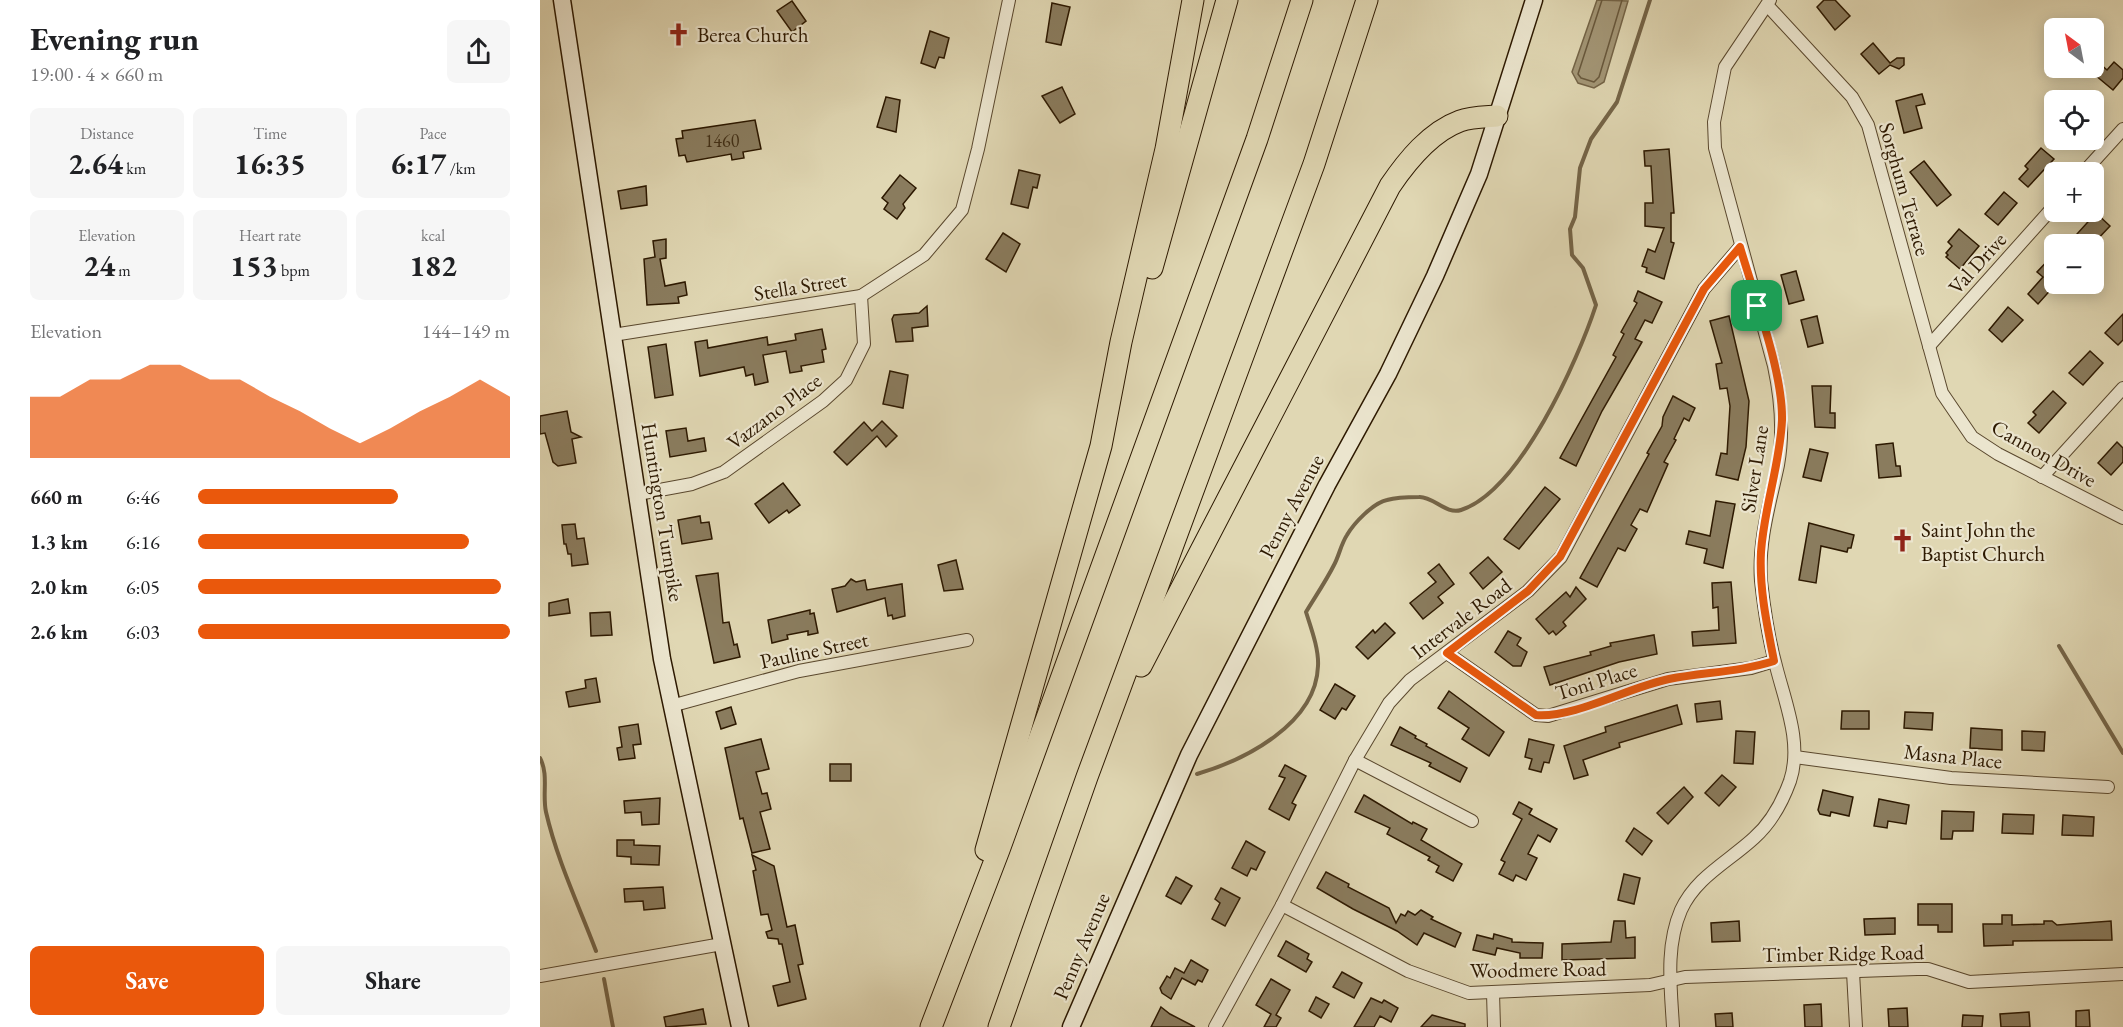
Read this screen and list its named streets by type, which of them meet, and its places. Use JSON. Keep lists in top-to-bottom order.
{
  "streets": {
    "main road": ["Penny Avenue", "Huntington Turnpike"],
    "street": [
      "Sorghum Terrace",
      "Val Drive",
      "Stella Street",
      "Vazzano Place",
      "Cannon Drive",
      "Silver Lane",
      "Intervale Road",
      "Pauline Street",
      "Toni Place",
      "Masna Place",
      "Timber Ridge Road",
      "Woodmere Road"
    ]
  },
  "crossings": [
    ["Sorghum Terrace", "Val Drive"],
    ["Sorghum Terrace", "Cannon Drive"],
    ["Sorghum Terrace", "Silver Lane"],
    ["Val Drive", "Cannon Drive"],
    ["Stella Street", "Vazzano Place"],
    ["Stella Street", "Huntington Turnpike"],
    ["Vazzano Place", "Huntington Turnpike"],
    ["Silver Lane", "Intervale Road"],
    ["Silver Lane", "Toni Place"],
    ["Silver Lane", "Masna Place"],
    ["Silver Lane", "Timber Ridge Road"],
    ["Silver Lane", "Woodmere Road"],
    ["Huntington Turnpike", "Pauline Street"],
    ["Intervale Road", "Toni Place"],
    ["Intervale Road", "Woodmere Road"],
    ["Timber Ridge Road", "Woodmere Road"]
  ],
  "places": {
    "church": ["Berea Church", "Saint John the Baptist Church"]
  },
  "house_numbers": ["1460"],
  "north": "top left",
  "page": {
    "heading": ["Evening run", "19:00 · 4 × 660 m"],
    "map_buttons": ["+", "−"],
    "stats": [
      ["Distance", "2.64 km"],
      ["Time", "16:35"],
      ["Pace", "6:17 /km"],
      ["Elevation", "24 m"],
      ["Heart rate", "153 bpm"],
      ["kcal", "182"]
    ],
    "chart": ["Elevation", "144–149 m"],
    "list": [
      {
        "name": "660 m",
        "note": "6:46"
      },
      {
        "name": "1.3 km",
        "note": "6:16"
      },
      {
        "name": "2.0 km",
        "note": "6:05"
      },
      {
        "name": "2.6 km",
        "note": "6:03"
      }
    ],
    "buttons": ["Save", "Share"]
  }
}
